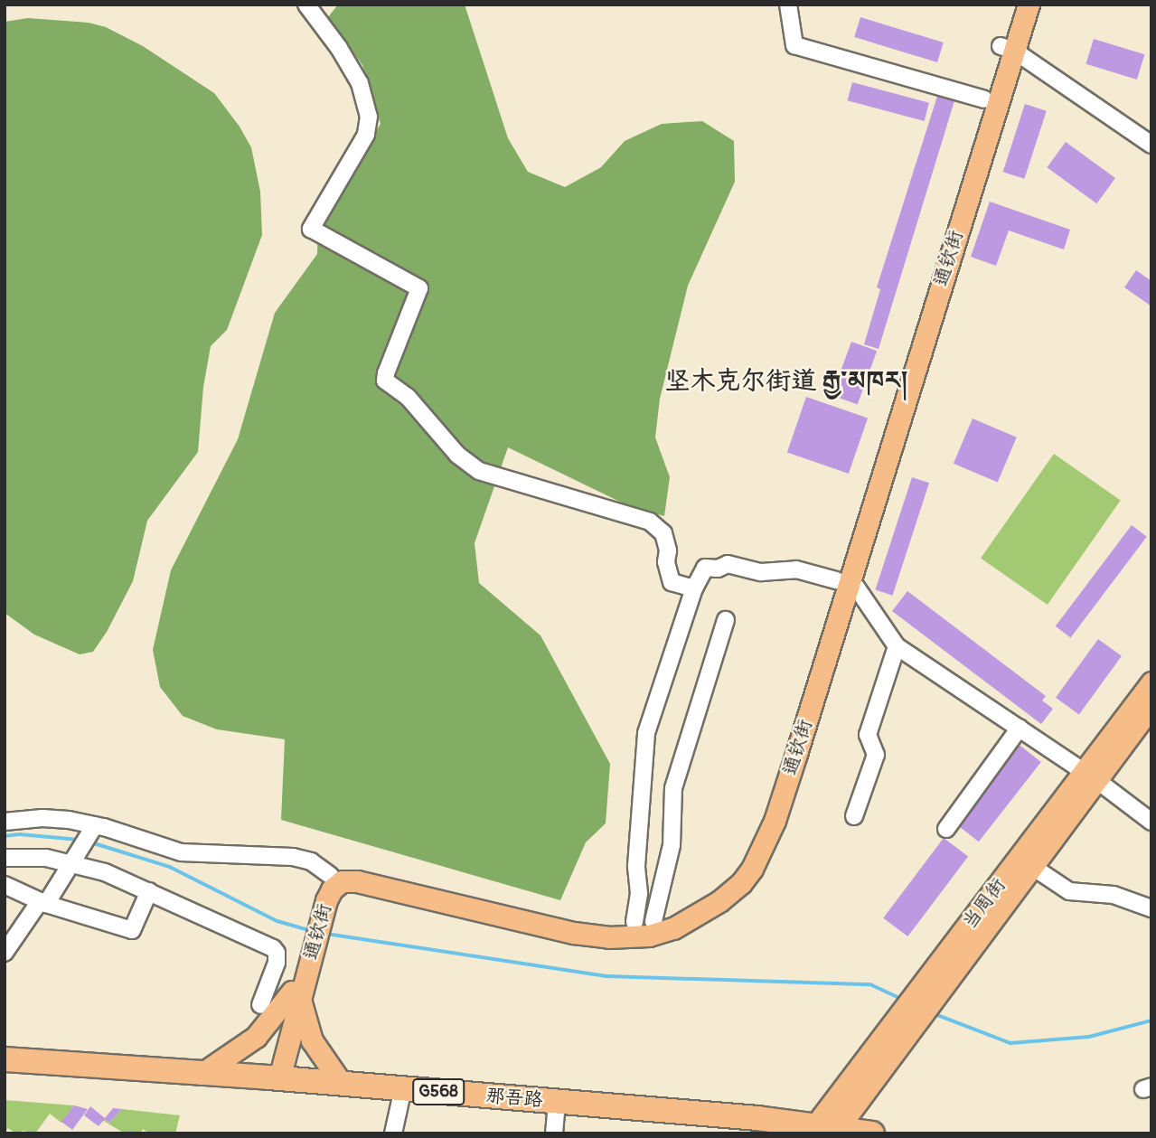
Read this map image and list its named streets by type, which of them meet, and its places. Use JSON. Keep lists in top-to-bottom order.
{
  "streets": {
    "highway": ["G568", "那吾路"],
    "main road": ["通钦街", "当周街"]
  },
  "crossings": [
    ["通钦街", "那吾路"]
  ],
  "districts": ["坚木克尔街道 རྒྱ་མཁར།"]
}
